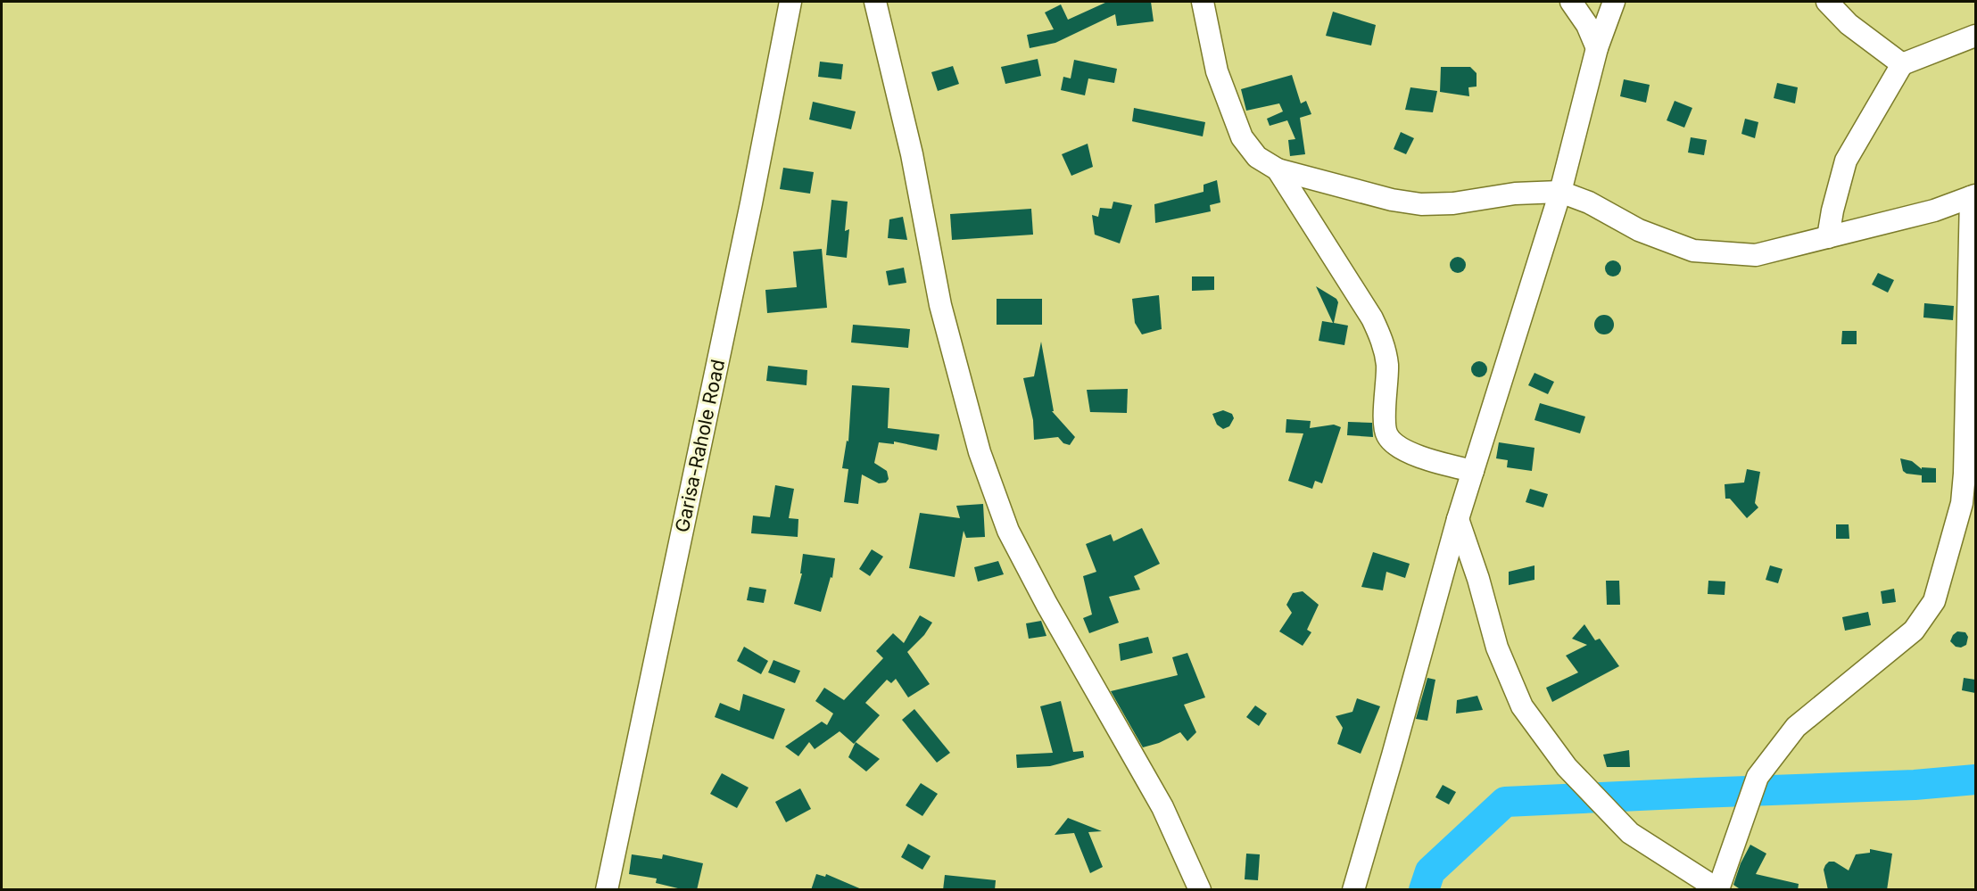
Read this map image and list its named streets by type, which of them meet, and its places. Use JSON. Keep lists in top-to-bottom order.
{
  "streets": {
    "street": ["Garisa-Rahole Road"]
  }
}
